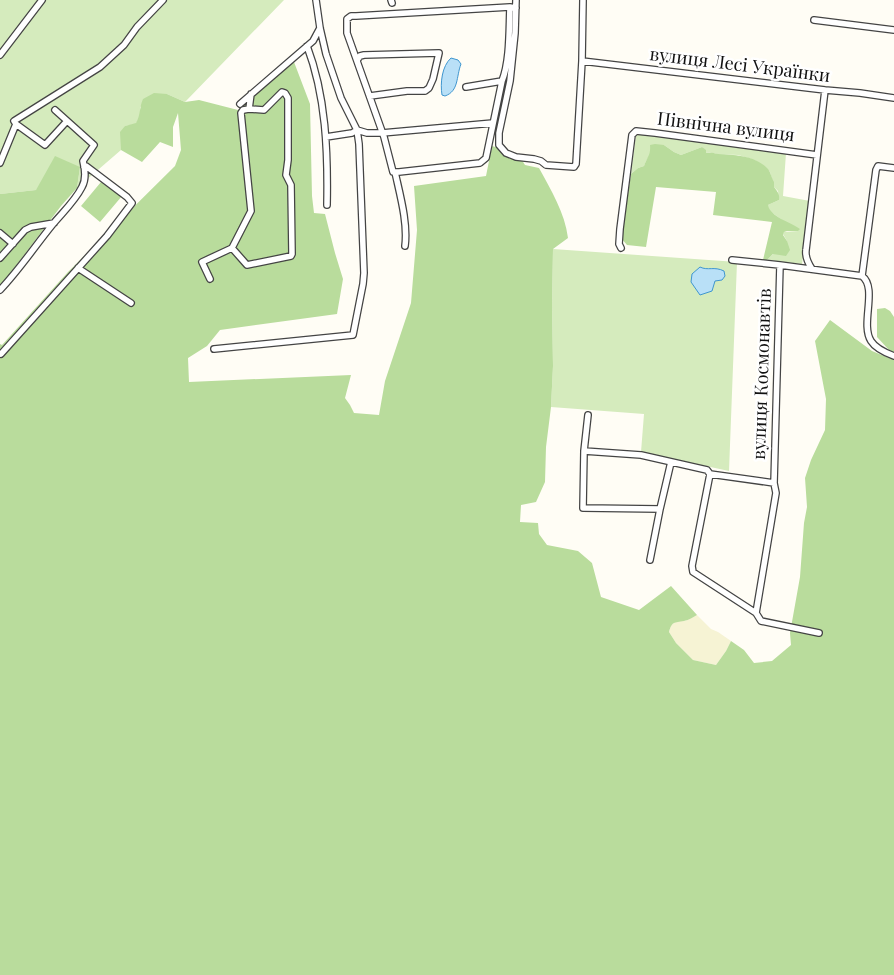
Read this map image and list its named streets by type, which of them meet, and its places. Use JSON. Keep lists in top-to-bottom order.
{
  "streets": {
    "street": ["вулиця Лесі Українки", "Північна вулиця", "вулиця Космонавтів"]
  }
}
